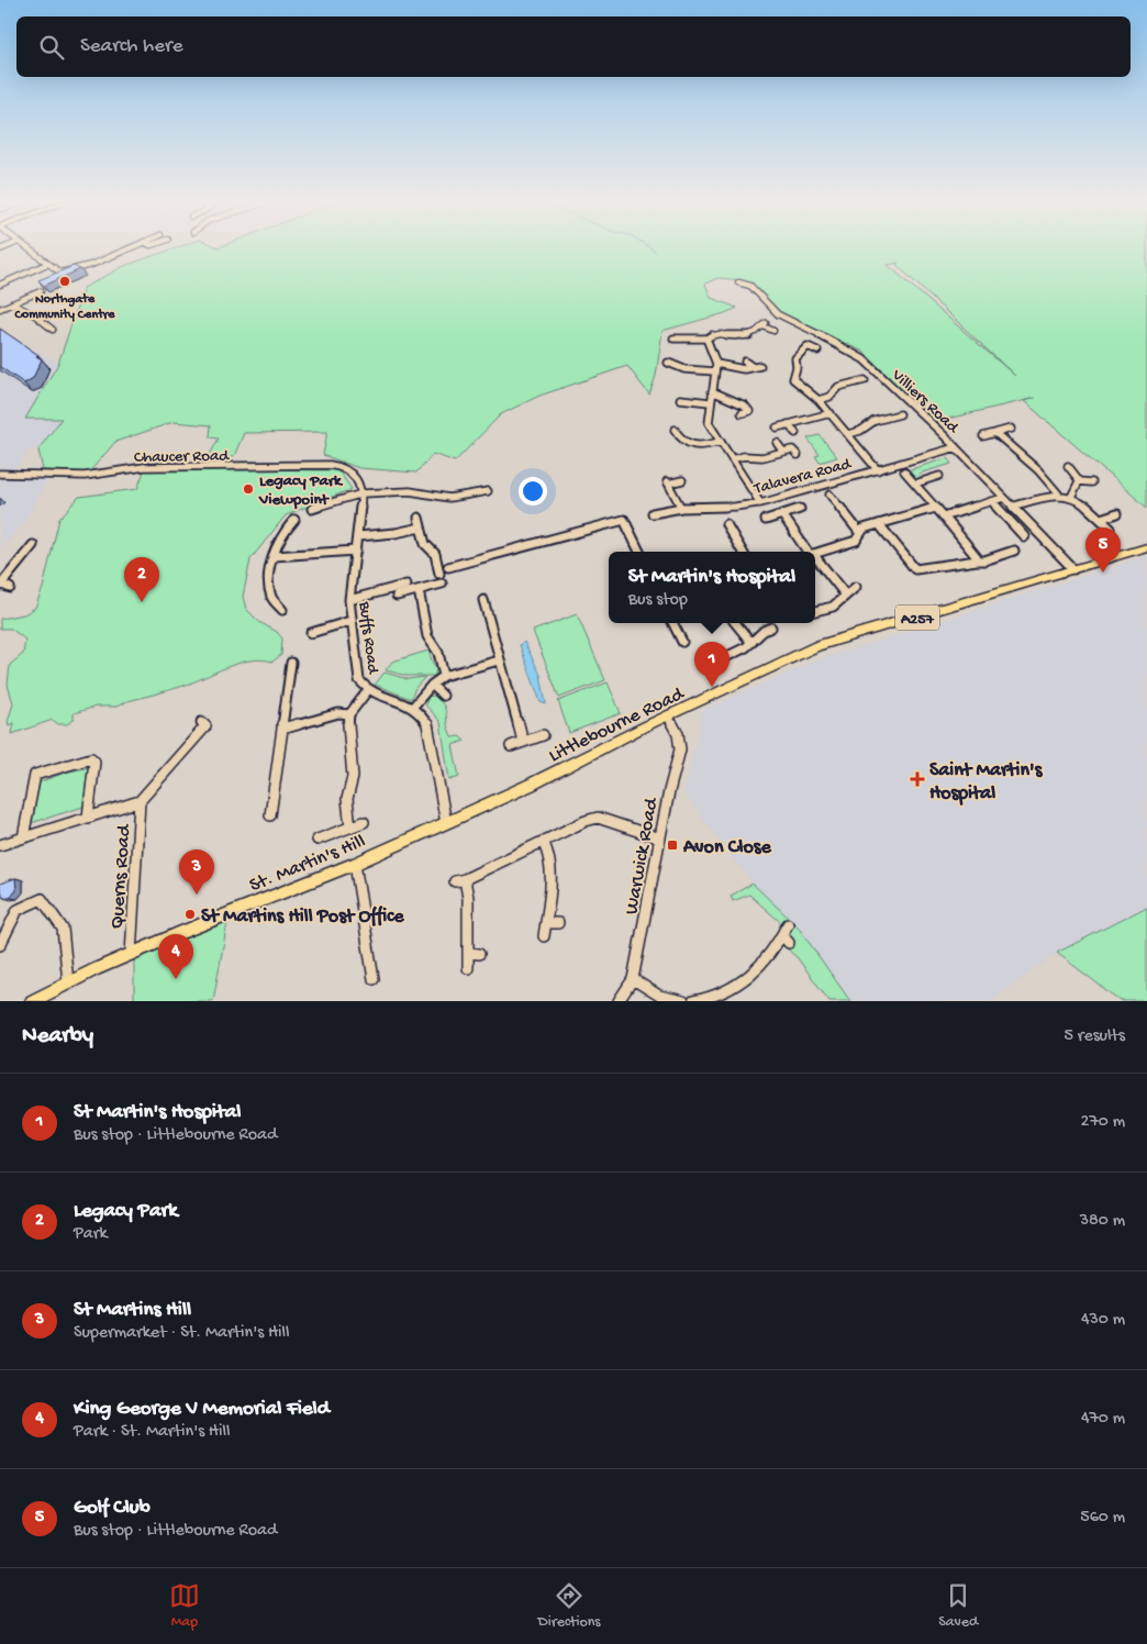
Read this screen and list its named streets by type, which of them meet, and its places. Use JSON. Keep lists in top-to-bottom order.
{
  "streets": {
    "main road": ["A257", "Littlebourne Road", "St. Martin's Hill"],
    "street": [
      "Villiers Road",
      "Chaucer Road",
      "Talavera Road",
      "Buffs Road",
      "Warwick Road",
      "Querns Road"
    ]
  },
  "crossings": [
    ["Villiers Road", "Talavera Road"],
    ["Villiers Road", "Littlebourne Road"],
    ["Chaucer Road", "Buffs Road"],
    ["Littlebourne Road", "Warwick Road"],
    ["Littlebourne Road", "St. Martin's Hill"],
    ["St. Martin's Hill", "Querns Road"]
  ],
  "places": {
    "other": ["Northgate Community Centre", "Legacy Park Viewpoint", "St Martins Hill Post Office"],
    "health": ["Saint Martin's Hospital"],
    "transit": ["Avon Close"]
  },
  "page": {
    "search": "Search here",
    "pins": [
      "5",
      "2",
      "1",
      "3",
      "4"
    ],
    "popup": ["St Martin's Hospital", "Bus stop"],
    "heading": ["Nearby", "5 results"],
    "list": [
      {
        "mark": "1",
        "name": "St Martin's Hospital",
        "note": "Bus stop · Littlebourne Road",
        "value": "270 m"
      },
      {
        "mark": "2",
        "name": "Legacy Park",
        "note": "Park",
        "value": "380 m"
      },
      {
        "mark": "3",
        "name": "St Martins Hill",
        "note": "Supermarket · St. Martin's Hill",
        "value": "430 m"
      },
      {
        "mark": "4",
        "name": "King George V Memorial Field",
        "note": "Park · St. Martin's Hill",
        "value": "470 m"
      },
      {
        "mark": "5",
        "name": "Golf Club",
        "note": "Bus stop · Littlebourne Road",
        "value": "560 m"
      }
    ],
    "nav": ["Map", "Directions", "Saved"]
  }
}
